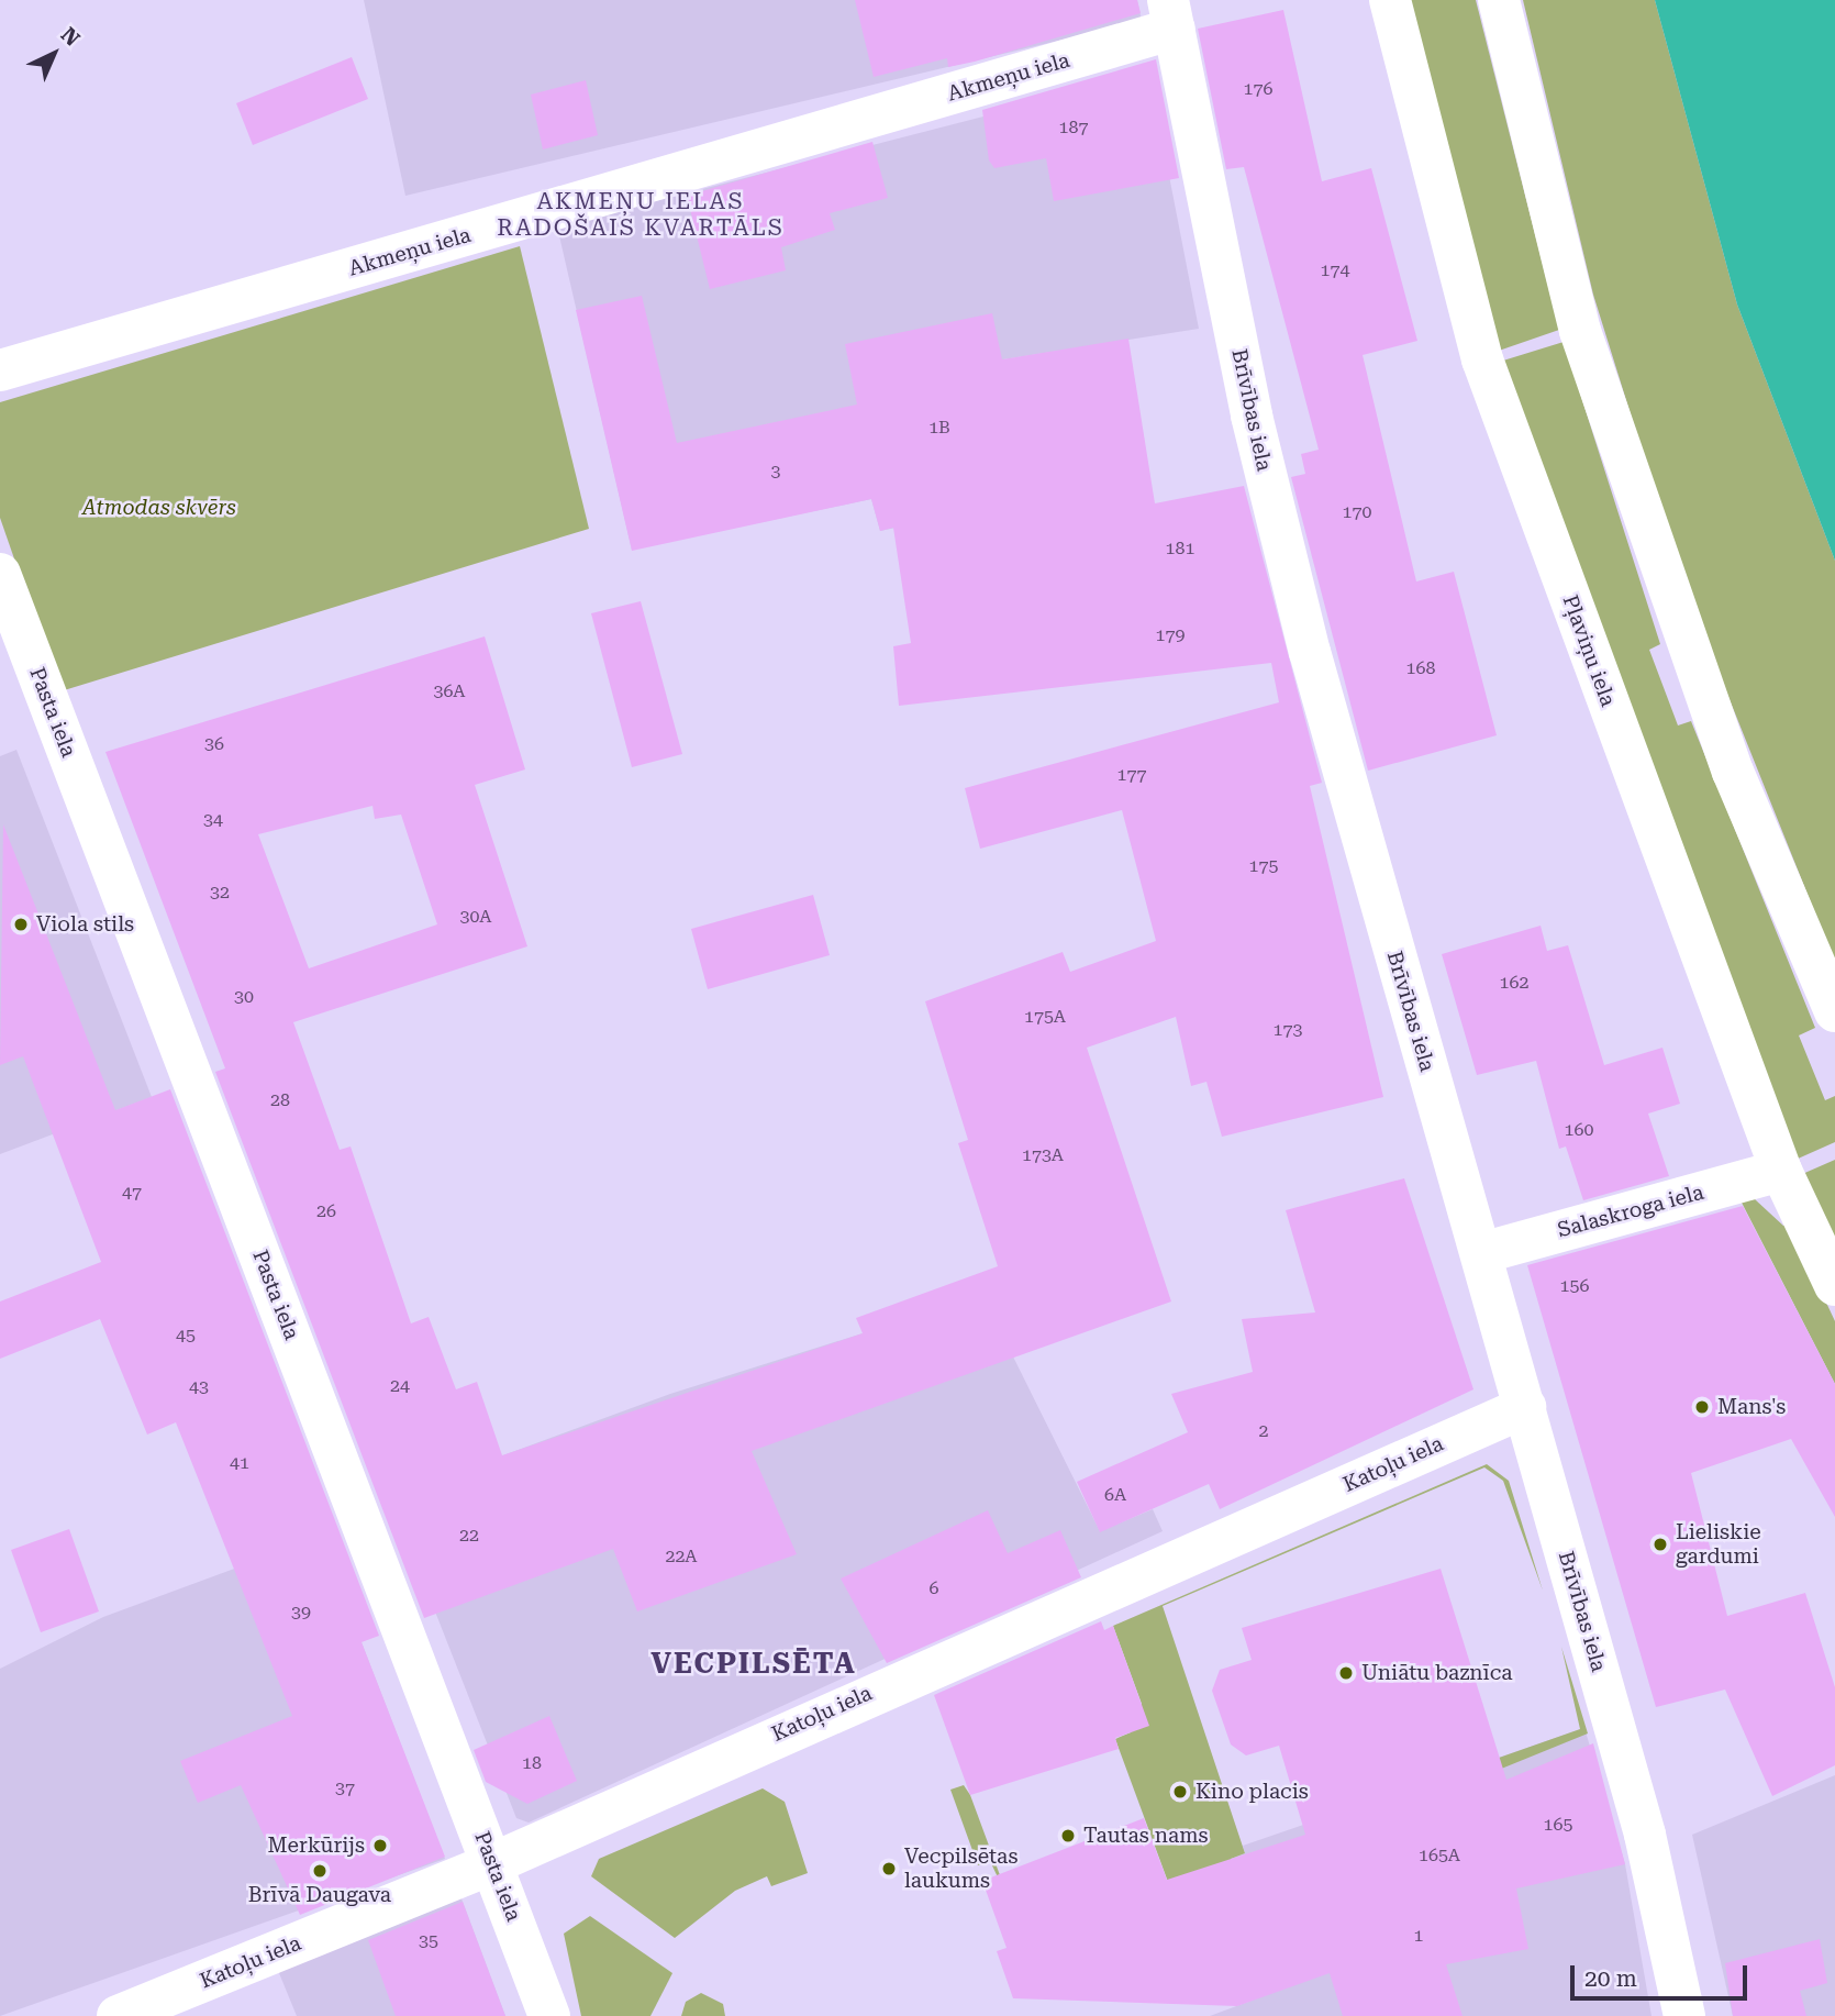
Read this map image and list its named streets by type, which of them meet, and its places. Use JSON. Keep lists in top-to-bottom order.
{
  "streets": {
    "street": [
      "Akmeņu iela",
      "Brīvības iela",
      "Pļaviņu iela",
      "Pasta iela",
      "Salaskroga iela",
      "Katoļu iela"
    ]
  },
  "crossings": [
    ["Akmeņu iela", "Brīvības iela"],
    ["Brīvības iela", "Salaskroga iela"],
    ["Brīvības iela", "Katoļu iela"],
    ["Pļaviņu iela", "Salaskroga iela"],
    ["Pasta iela", "Katoļu iela"]
  ],
  "districts": ["AKMEŅU IELAS RADOŠAIS KVARTĀLS", "VECPILSĒTA"],
  "parks": ["Atmodas skvērs"],
  "places": [
    "Viola stils",
    "Mans's",
    "Lieliskie gardumi",
    "Uniātu baznīca",
    "Kino placis",
    "Tautas nams",
    "Merkūrijs",
    "Vecpilsētas laukums",
    "Brīvā Daugava"
  ],
  "house_numbers": [
    "176",
    "187",
    "174",
    "1B",
    "3",
    "170",
    "181",
    "179",
    "168",
    "36A",
    "36",
    "177",
    "34",
    "175",
    "32",
    "30A",
    "162",
    "30",
    "175A",
    "173",
    "28",
    "160",
    "173A",
    "47",
    "26",
    "156",
    "45",
    "24",
    "43",
    "2",
    "41",
    "6A",
    "22",
    "22A",
    "6",
    "39",
    "18",
    "37",
    "165",
    "165A",
    "1",
    "35"
  ],
  "scale_bar": "20 m",
  "north": "top right"
}
